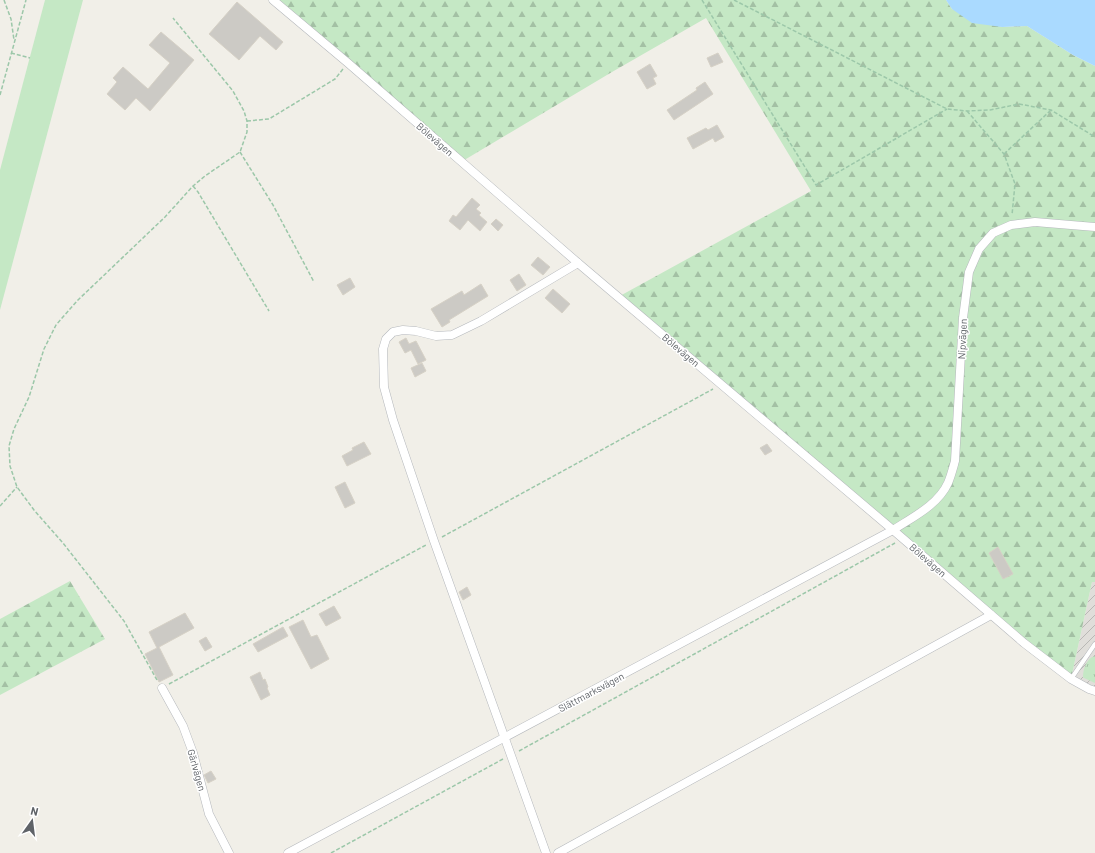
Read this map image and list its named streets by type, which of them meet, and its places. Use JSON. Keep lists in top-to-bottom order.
{
  "streets": {
    "street": [
      "Bölevägen",
      "Nipvägen",
      "Slättmarksvägen",
      "Gärlvägen"
    ]
  },
  "crossings": [
    ["Bölevägen", "Nipvägen"],
    ["Bölevägen", "Slättmarksvägen"],
    ["Nipvägen", "Slättmarksvägen"]
  ],
  "north": "top"
}
